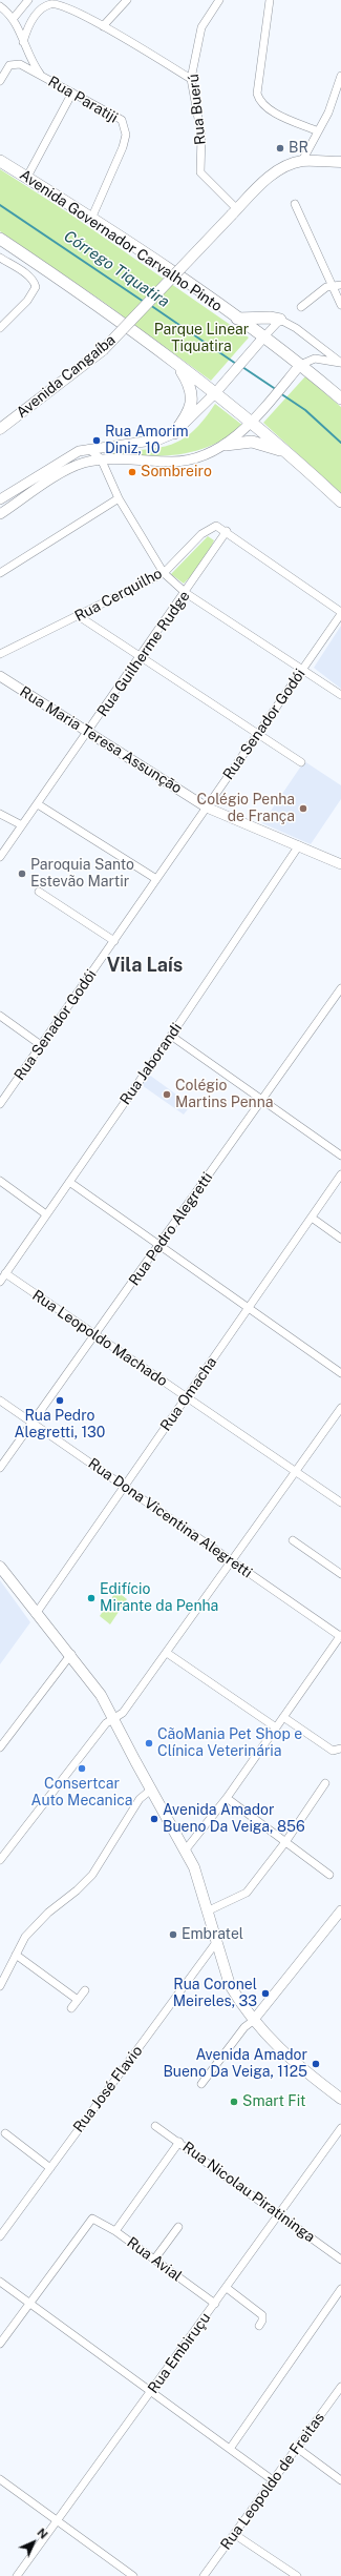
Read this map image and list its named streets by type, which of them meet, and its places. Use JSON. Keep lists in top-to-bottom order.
{
  "streets": {
    "main road": ["Avenida Governador Carvalho Pinto", "Avenida Cangaíba"],
    "street": [
      "Rua Paratiji",
      "Rua Buerú",
      "Rua Cerquilho",
      "Rua Guilherme Rudge",
      "Rua Senador Godói",
      "Rua Maria Teresa Assunção",
      "Rua Jaborandi",
      "Rua Pedro Alegretti",
      "Rua Leopoldo Machado",
      "Rua Omacha",
      "Rua Dona Vicentina Alegretti",
      "Rua José Flavio",
      "Rua Nicolau Piratininga",
      "Rua Avial",
      "Rua Embiruçu",
      "Rua Leopoldo de Freitas"
    ]
  },
  "crossings": [
    ["Rua Paratiji", "Avenida Governador Carvalho Pinto"],
    ["Rua Buerú", "Avenida Cangaíba"],
    ["Rua Cerquilho", "Rua Guilherme Rudge"],
    ["Rua Guilherme Rudge", "Rua Maria Teresa Assunção"],
    ["Rua Senador Godói", "Rua Maria Teresa Assunção"],
    ["Rua Maria Teresa Assunção", "Rua Jaborandi"],
    ["Rua Jaborandi", "Rua Leopoldo Machado"],
    ["Rua Pedro Alegretti", "Rua Leopoldo Machado"],
    ["Rua Pedro Alegretti", "Rua Dona Vicentina Alegretti"],
    ["Rua Leopoldo Machado", "Rua Omacha"],
    ["Rua Omacha", "Rua Dona Vicentina Alegretti"],
    ["Rua Nicolau Piratininga", "Rua Embiruçu"],
    ["Rua Avial", "Rua Embiruçu"]
  ],
  "districts": ["Vila Laís"],
  "water": ["Córrego Tiquatira"],
  "parks": ["Parque Linear Tiquatira"],
  "places": [
    "BR",
    "Rua Amorim Diniz, 10",
    "Sombreiro",
    "Colégio Penha de França",
    "Paroquia Santo Estevão Martir",
    "Colégio Martins Penna",
    "Rua Pedro Alegretti, 130",
    "Edifício Mirante da Penha",
    "CãoMania Pet Shop e Clínica Veterinária",
    "Consertcar Auto Mecanica",
    "Avenida Amador Bueno Da Veiga, 856",
    "Embratel",
    "Rua Coronel Meireles, 33",
    "Avenida Amador Bueno Da Veiga, 1125",
    "Smart Fit"
  ],
  "north": "top right"
}
